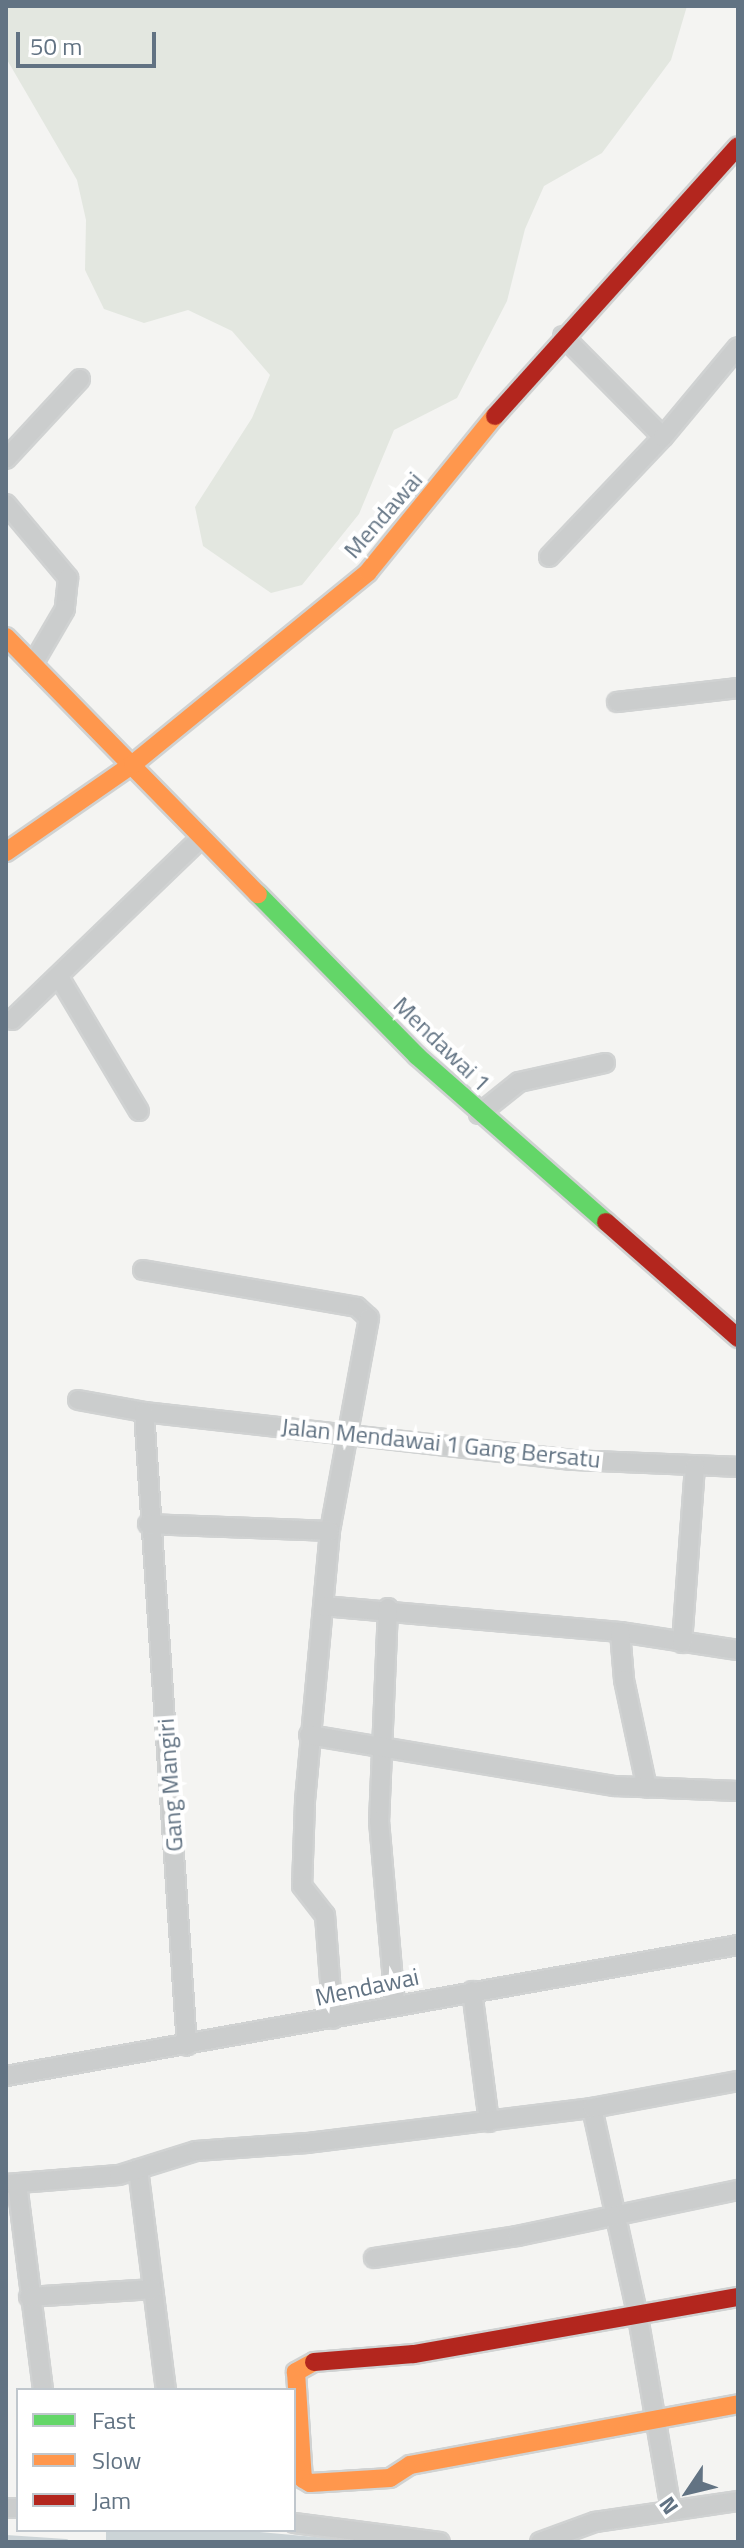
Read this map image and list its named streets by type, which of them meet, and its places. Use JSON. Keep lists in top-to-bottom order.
{
  "streets": {
    "street": [
      "Mendawai",
      "Mendawai 1",
      "Jalan Mendawai 1 Gang Bersatu",
      "Gang Mangiri"
    ]
  },
  "crossings": [
    ["Mendawai", "Mendawai 1"],
    ["Mendawai", "Gang Mangiri"],
    ["Jalan Mendawai 1 Gang Bersatu", "Gang Mangiri"]
  ],
  "legend": ["Fast", "Slow", "Jam"],
  "scale_bar": "50 m",
  "north": "bottom left"
}
